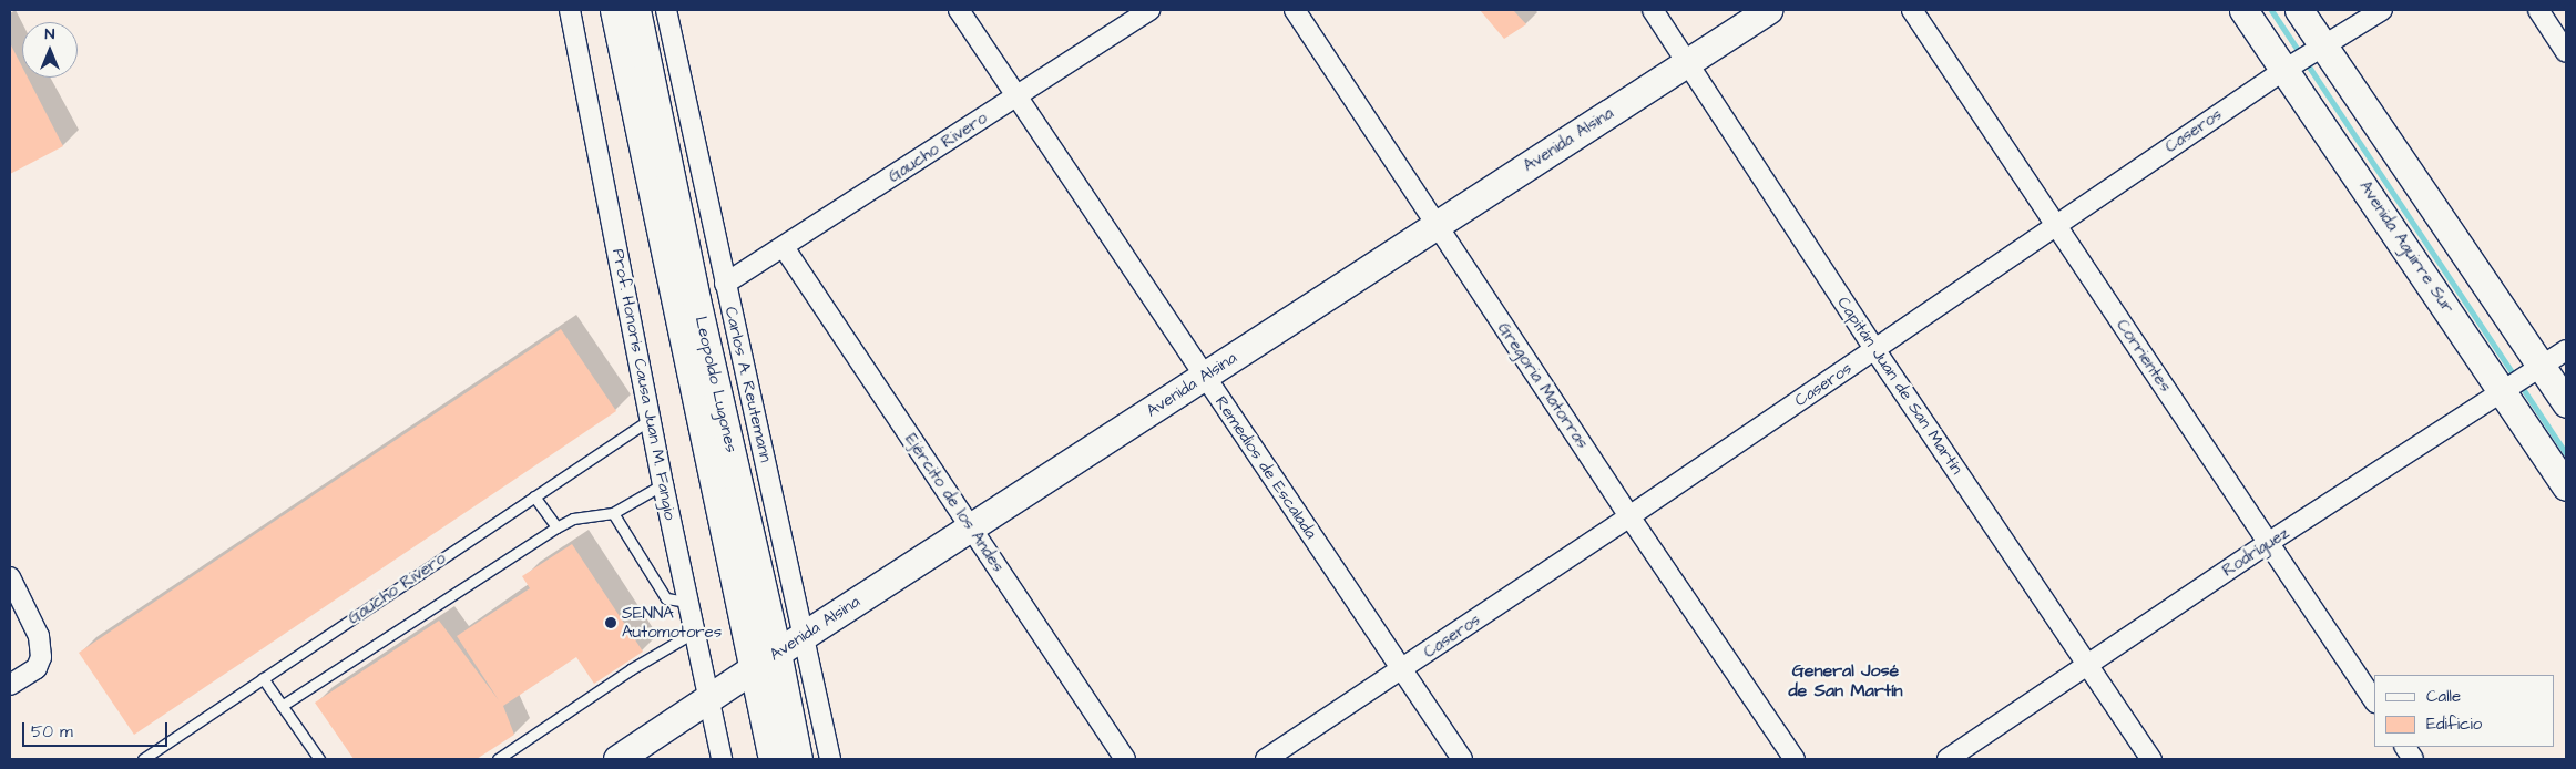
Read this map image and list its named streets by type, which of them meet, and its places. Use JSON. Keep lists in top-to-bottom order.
{
  "streets": {
    "main road": ["Avenida Alsina", "Avenida Aguirre Sur", "Leopoldo Lugones"],
    "street": [
      "Caseros",
      "Gaucho Rivero",
      "Corrientes",
      "Prof. Honoris Causa Juan M. Fangio",
      "Carlos A. Reutemann",
      "Gregoria Matorras",
      "Capitán Juan de San Martín",
      "Remedios de Escalada",
      "Ejército de los Andes",
      "Rodríguez"
    ]
  },
  "crossings": [
    ["Caseros", "Avenida Aguirre Sur"],
    ["Caseros", "Corrientes"],
    ["Caseros", "Gregoria Matorras"],
    ["Caseros", "Capitán Juan de San Martín"],
    ["Caseros", "Remedios de Escalada"],
    ["Avenida Alsina", "Prof. Honoris Causa Juan M. Fangio"],
    ["Avenida Alsina", "Leopoldo Lugones"],
    ["Avenida Alsina", "Carlos A. Reutemann"],
    ["Avenida Alsina", "Gregoria Matorras"],
    ["Avenida Alsina", "Capitán Juan de San Martín"],
    ["Avenida Alsina", "Remedios de Escalada"],
    ["Avenida Alsina", "Ejército de los Andes"],
    ["Gaucho Rivero", "Prof. Honoris Causa Juan M. Fangio"],
    ["Gaucho Rivero", "Carlos A. Reutemann"],
    ["Gaucho Rivero", "Remedios de Escalada"],
    ["Gaucho Rivero", "Ejército de los Andes"],
    ["Avenida Aguirre Sur", "Rodríguez"],
    ["Corrientes", "Rodríguez"],
    ["Capitán Juan de San Martín", "Rodríguez"]
  ],
  "districts": ["General José de San Martín"],
  "places": ["SENNA Automotores"],
  "legend": ["Calle", "Edificio"],
  "scale_bar": "50 m",
  "north": "top"
}
